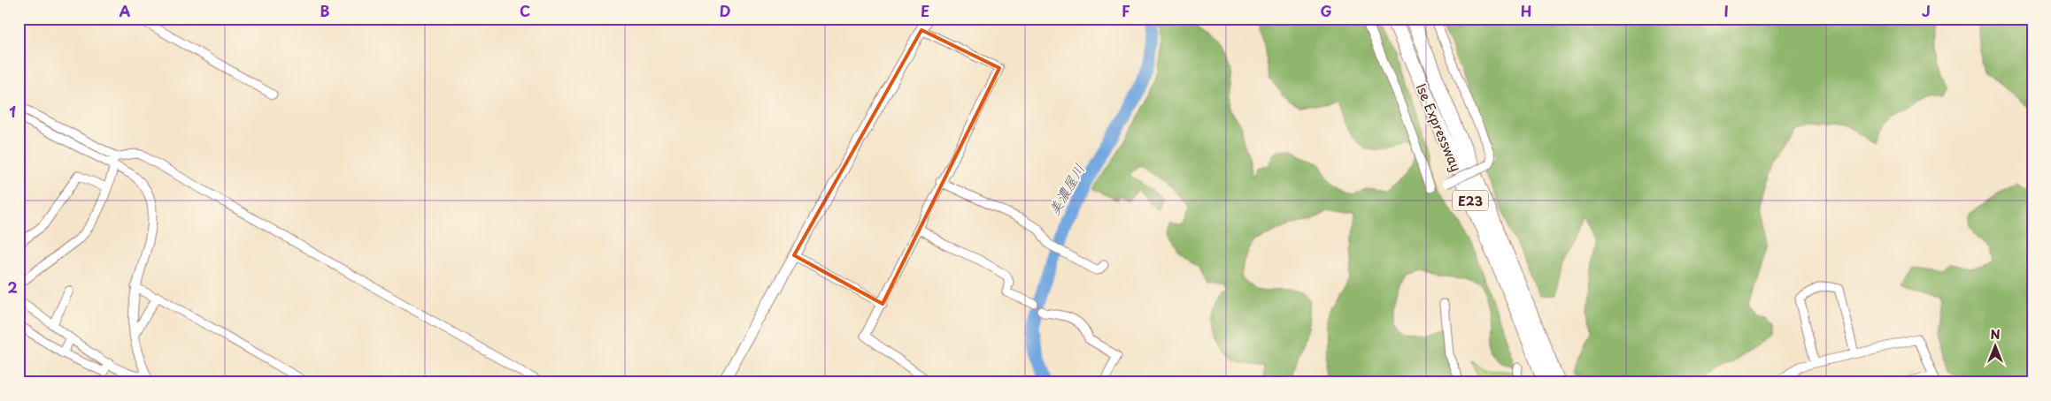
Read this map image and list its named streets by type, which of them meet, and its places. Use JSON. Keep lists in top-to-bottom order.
{
  "streets": {
    "highway": ["Ise Expressway", "E23"]
  },
  "water": ["美濃屋川"],
  "north": "top",
  "grid": {
    "columns": [
      "A",
      "B",
      "C",
      "D",
      "E",
      "F",
      "G",
      "H",
      "I",
      "J"
    ],
    "rows": ["1", "2"]
  }
}
